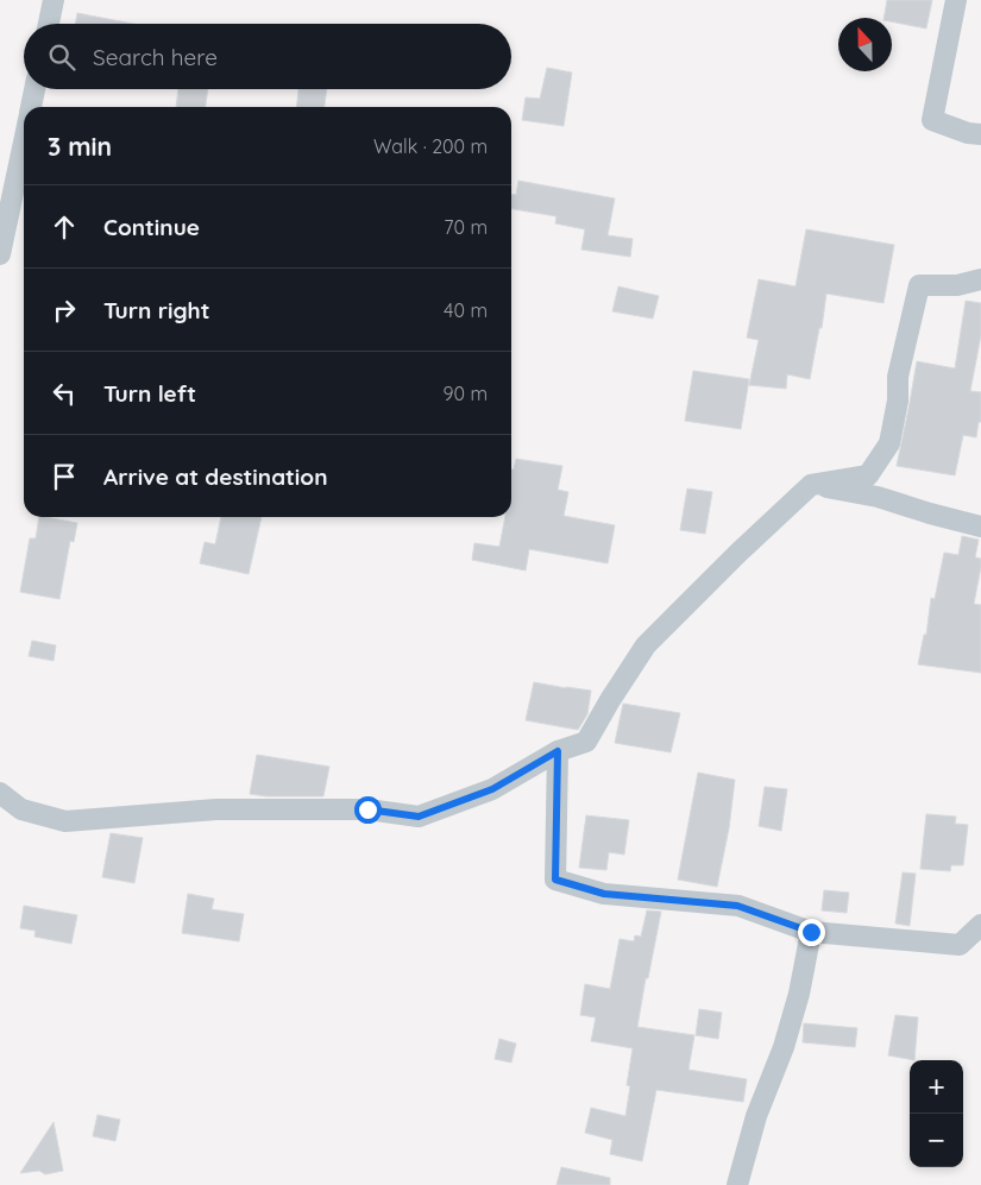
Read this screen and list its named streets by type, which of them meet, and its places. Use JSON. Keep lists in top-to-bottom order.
{
  "north": "top",
  "page": {
    "search": "Search here",
    "heading": ["3 min", "Walk · 200 m"],
    "list": [
      ["Continue", "70 m"],
      ["Turn right", "40 m"],
      ["Turn left", "90 m"],
      "Arrive at destination"
    ],
    "map_buttons": ["+", "−"]
  }
}
